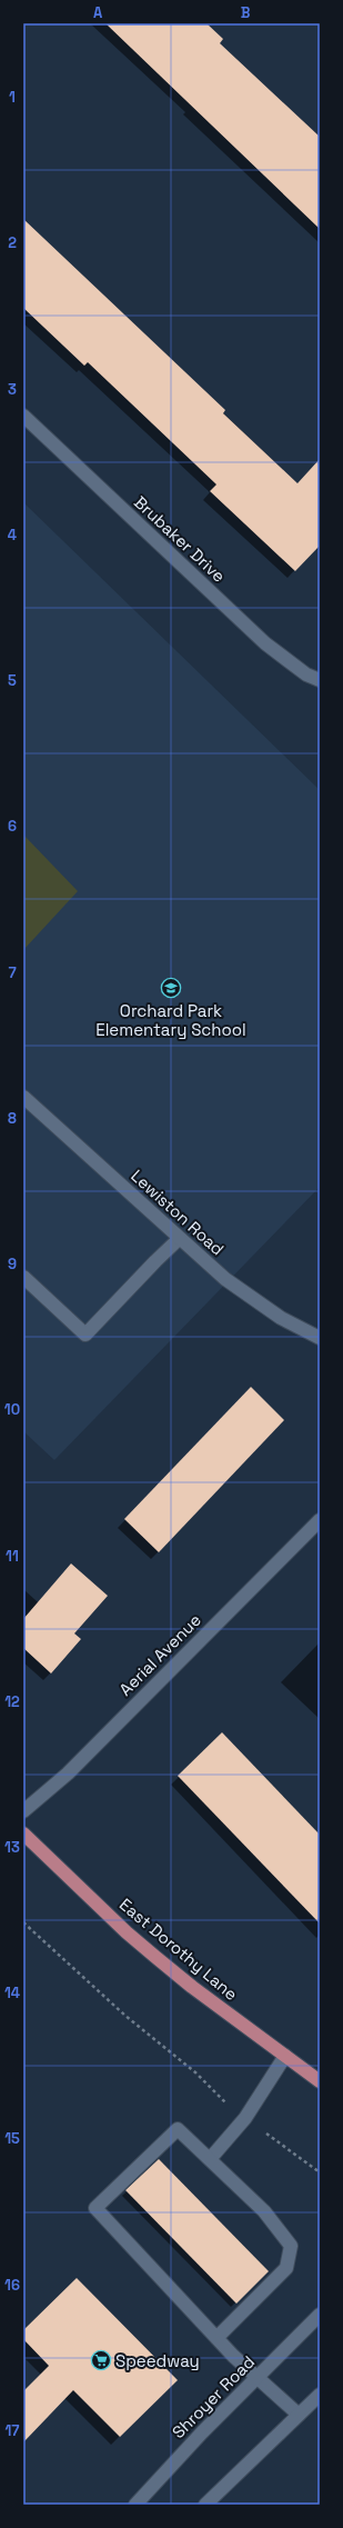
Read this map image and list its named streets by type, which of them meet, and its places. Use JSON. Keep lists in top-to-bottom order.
{
  "streets": {
    "main road": ["East Dorothy Lane"],
    "street": [
      "Brubaker Drive",
      "Lewiston Road",
      "Aerial Avenue",
      "Shroyer Road"
    ]
  },
  "places": {
    "school or university": ["Orchard Park Elementary School"],
    "supermarket": ["Speedway"]
  },
  "grid": {
    "columns": ["A", "B"],
    "rows": [
      "1",
      "2",
      "3",
      "4",
      "5",
      "6",
      "7",
      "8",
      "9",
      "10",
      "11",
      "12",
      "13",
      "14",
      "15",
      "16",
      "17"
    ]
  }
}
